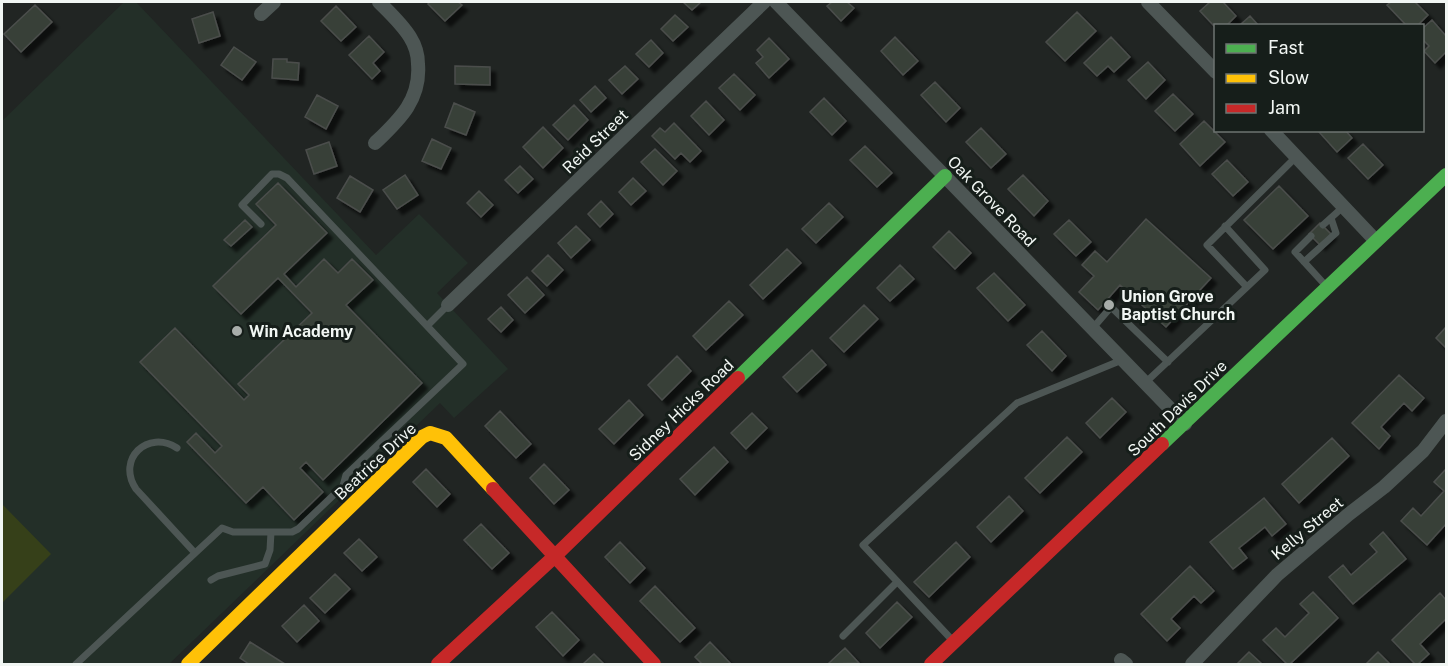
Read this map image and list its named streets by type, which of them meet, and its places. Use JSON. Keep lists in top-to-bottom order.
{
  "streets": {
    "street": [
      "Reid Street",
      "Oak Grove Road",
      "South Davis Drive",
      "Sidney Hicks Road",
      "Beatrice Drive",
      "Kelly Street"
    ]
  },
  "crossings": [
    ["Oak Grove Road", "South Davis Drive"],
    ["Oak Grove Road", "Sidney Hicks Road"],
    ["Sidney Hicks Road", "Beatrice Drive"]
  ],
  "places": ["Union Grove Baptist Church", "Win Academy"],
  "legend": ["Fast", "Slow", "Jam"]
}
